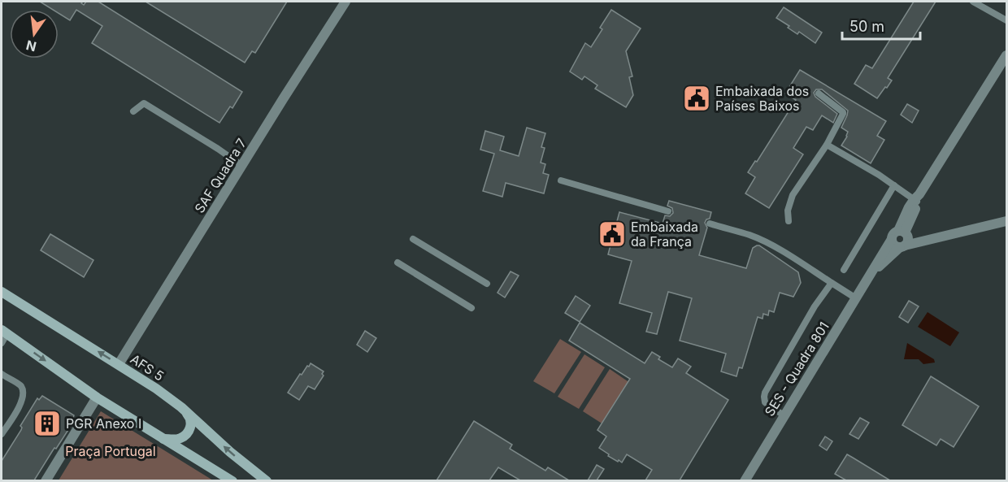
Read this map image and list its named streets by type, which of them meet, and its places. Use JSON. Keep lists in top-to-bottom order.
{
  "streets": {
    "main road": ["AFS 5"],
    "street": ["SAF Quadra 7", "SES - Quadra 801"]
  },
  "crossings": [
    ["SAF Quadra 7", "AFS 5"]
  ],
  "parks": ["Praça Portugal"],
  "places": {
    "public building": ["Embaixada dos Países Baixos", "Embaixada da França"],
    "building": ["PGR Anexo I"]
  },
  "scale_bar": "50 m",
  "north": "bottom"
}
